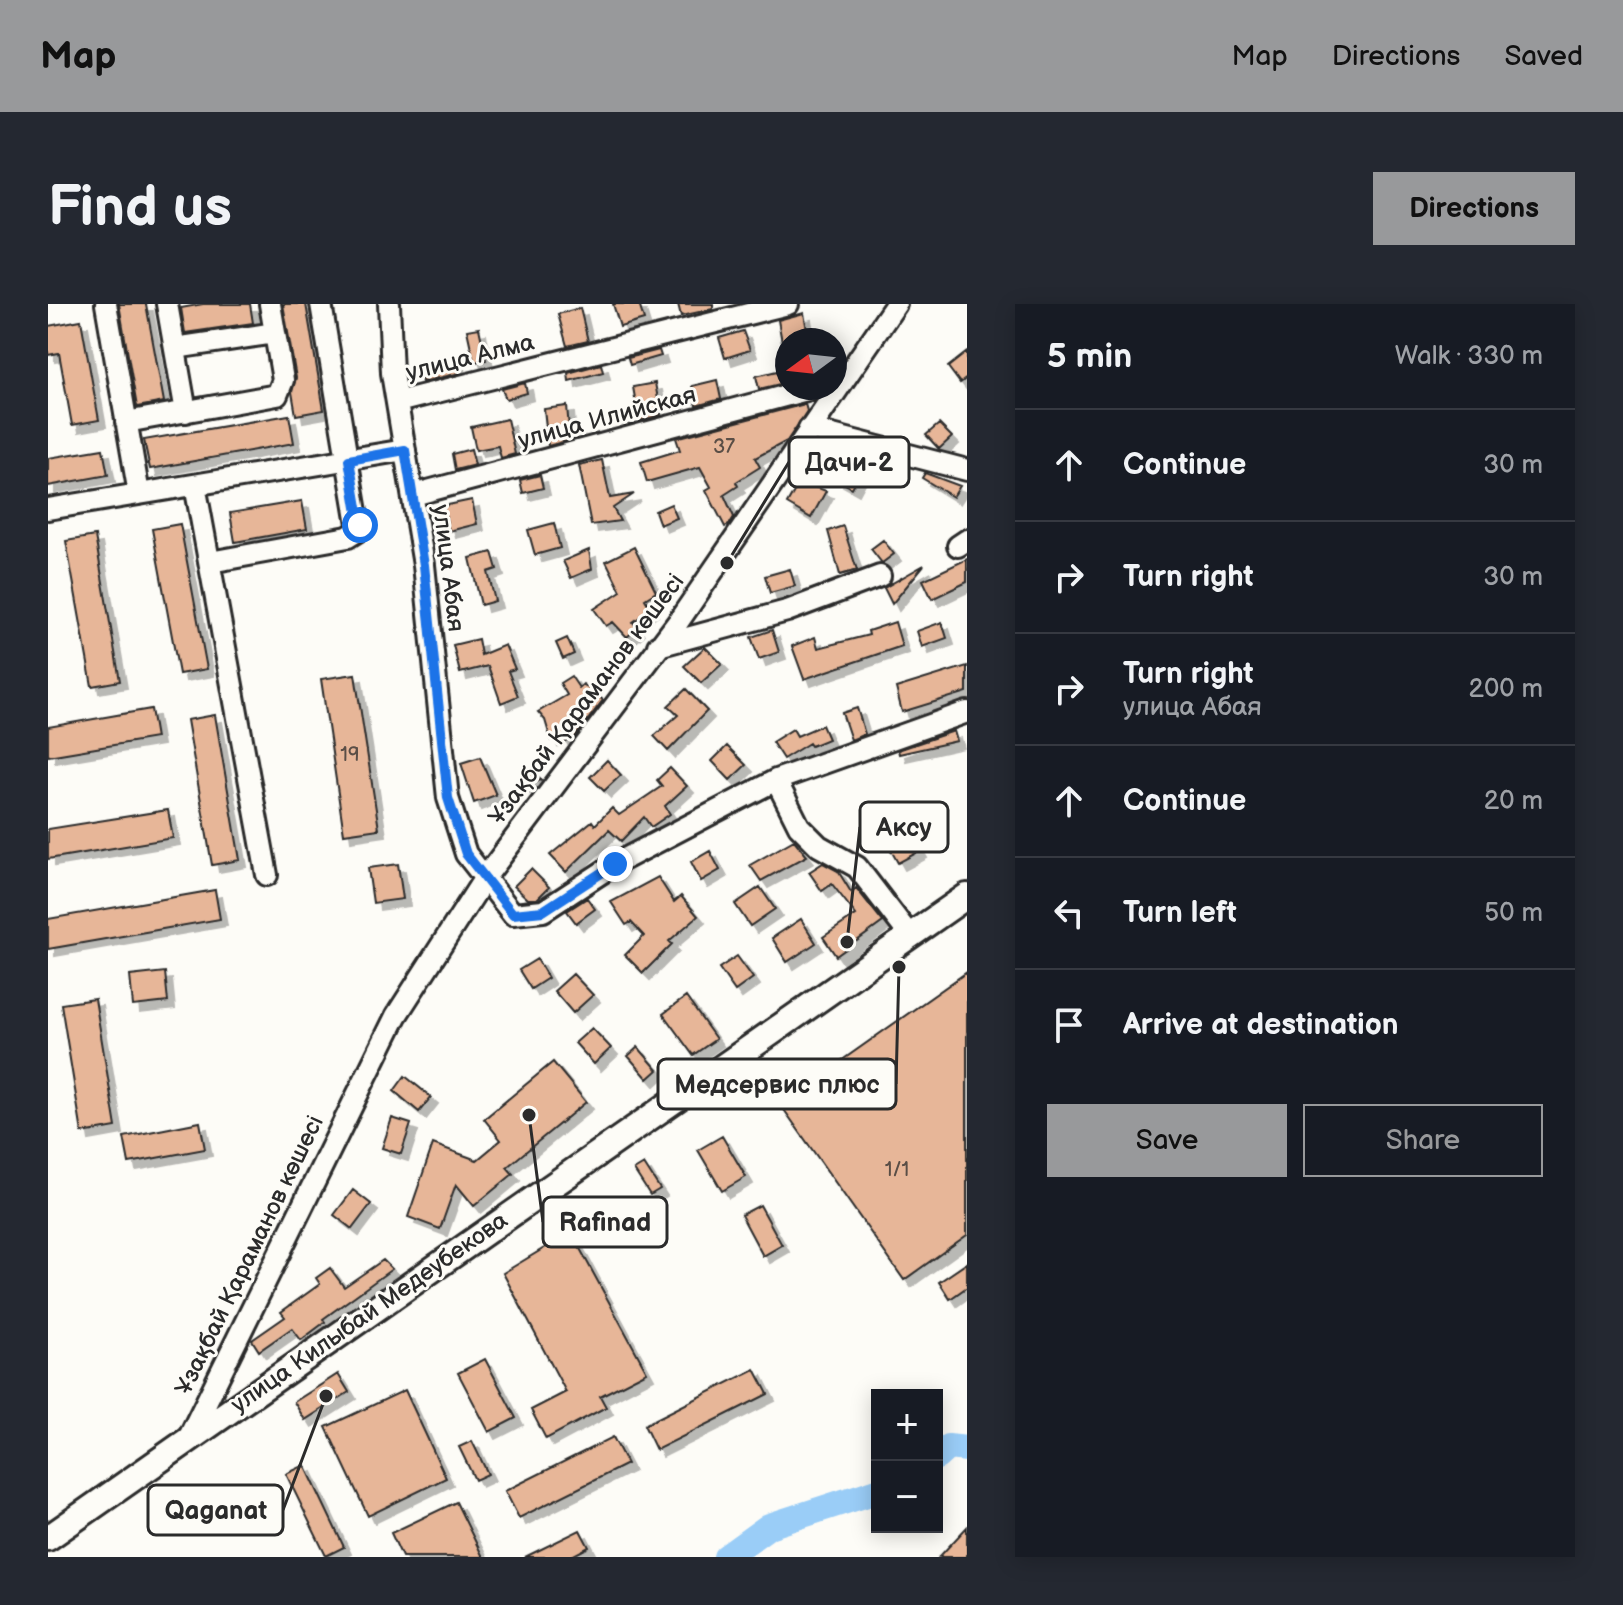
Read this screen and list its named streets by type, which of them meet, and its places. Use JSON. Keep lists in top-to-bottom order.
{
  "streets": {
    "main road": ["улица Килыбай Медеубекова"],
    "street": [
      "улица Алма",
      "улица Илийская",
      "улица Абая",
      "Ұзақбай Қараманов көшесі"
    ]
  },
  "crossings": [
    ["улица Алма", "улица Абая"],
    ["улица Илийская", "улица Абая"],
    ["улица Абая", "Ұзақбай Қараманов көшесі"],
    ["Ұзақбай Қараманов көшесі", "улица Килыбай Медеубекова"]
  ],
  "places": [
    "Дачи-2",
    "Аксу",
    "Медсервис плюс",
    "Rafinad",
    "Qaganat"
  ],
  "house_numbers": ["37", "19", "1/1"],
  "north": "left",
  "page": {
    "header": "Map",
    "nav": ["Map", "Directions", "Saved"],
    "buttons": [
      "Directions",
      ["Save", "Share"]
    ],
    "title": "Find us",
    "heading": ["5 min", "Walk · 330 m"],
    "list": [
      ["Continue", "30 m"],
      ["Turn right", "30 m"],
      ["Turn right", "улица Абая", "200 m"],
      ["Continue", "20 m"],
      ["Turn left", "50 m"],
      "Arrive at destination"
    ],
    "map_buttons": ["+", "−"]
  }
}
